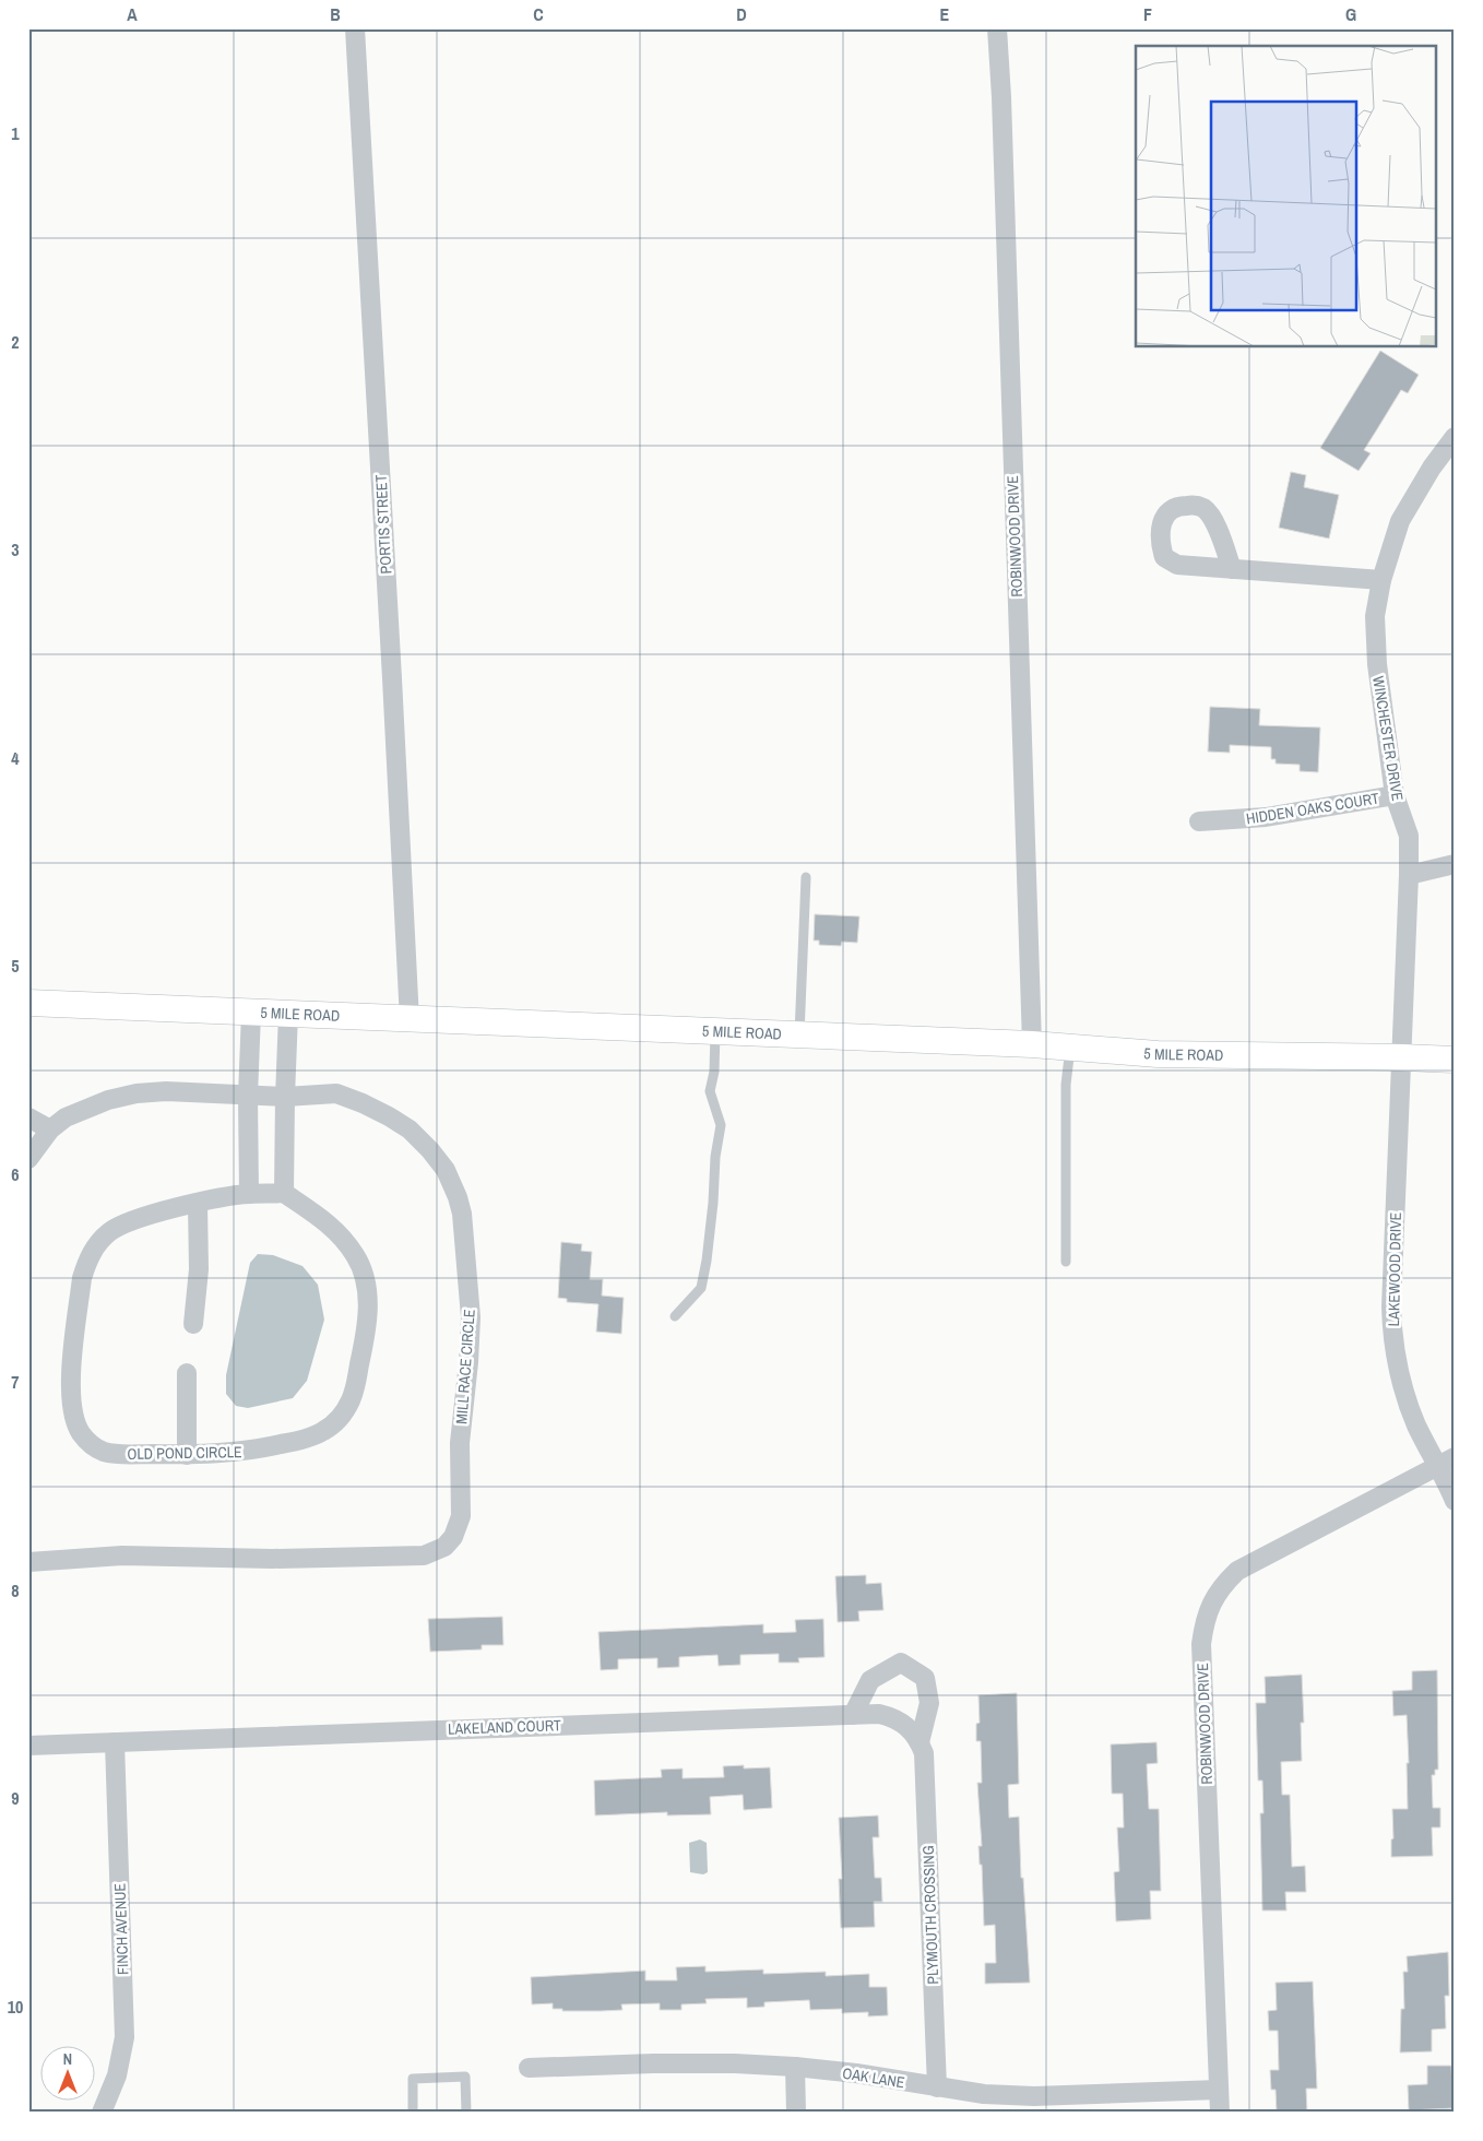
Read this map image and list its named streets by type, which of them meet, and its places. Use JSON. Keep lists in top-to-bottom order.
{
  "streets": {
    "street": [
      "PORTIS STREET",
      "ROBINWOOD DRIVE",
      "WINCHESTER DRIVE",
      "HIDDEN OAKS COURT",
      "5 MILE ROAD",
      "LAKEWOOD DRIVE",
      "MILL RACE CIRCLE",
      "OLD POND CIRCLE",
      "LAKELAND COURT",
      "PLYMOUTH CROSSING",
      "FINCH AVENUE",
      "OAK LANE"
    ]
  },
  "crossings": [
    ["PORTIS STREET", "5 MILE ROAD"],
    ["ROBINWOOD DRIVE", "5 MILE ROAD"],
    ["ROBINWOOD DRIVE", "LAKEWOOD DRIVE"],
    ["ROBINWOOD DRIVE", "OAK LANE"],
    ["WINCHESTER DRIVE", "HIDDEN OAKS COURT"],
    ["WINCHESTER DRIVE", "5 MILE ROAD"],
    ["WINCHESTER DRIVE", "LAKEWOOD DRIVE"],
    ["5 MILE ROAD", "LAKEWOOD DRIVE"],
    ["LAKELAND COURT", "PLYMOUTH CROSSING"],
    ["LAKELAND COURT", "FINCH AVENUE"],
    ["PLYMOUTH CROSSING", "OAK LANE"]
  ],
  "north": "top",
  "grid": {
    "columns": [
      "A",
      "B",
      "C",
      "D",
      "E",
      "F",
      "G"
    ],
    "rows": [
      "1",
      "2",
      "3",
      "4",
      "5",
      "6",
      "7",
      "8",
      "9",
      "10"
    ]
  }
}
